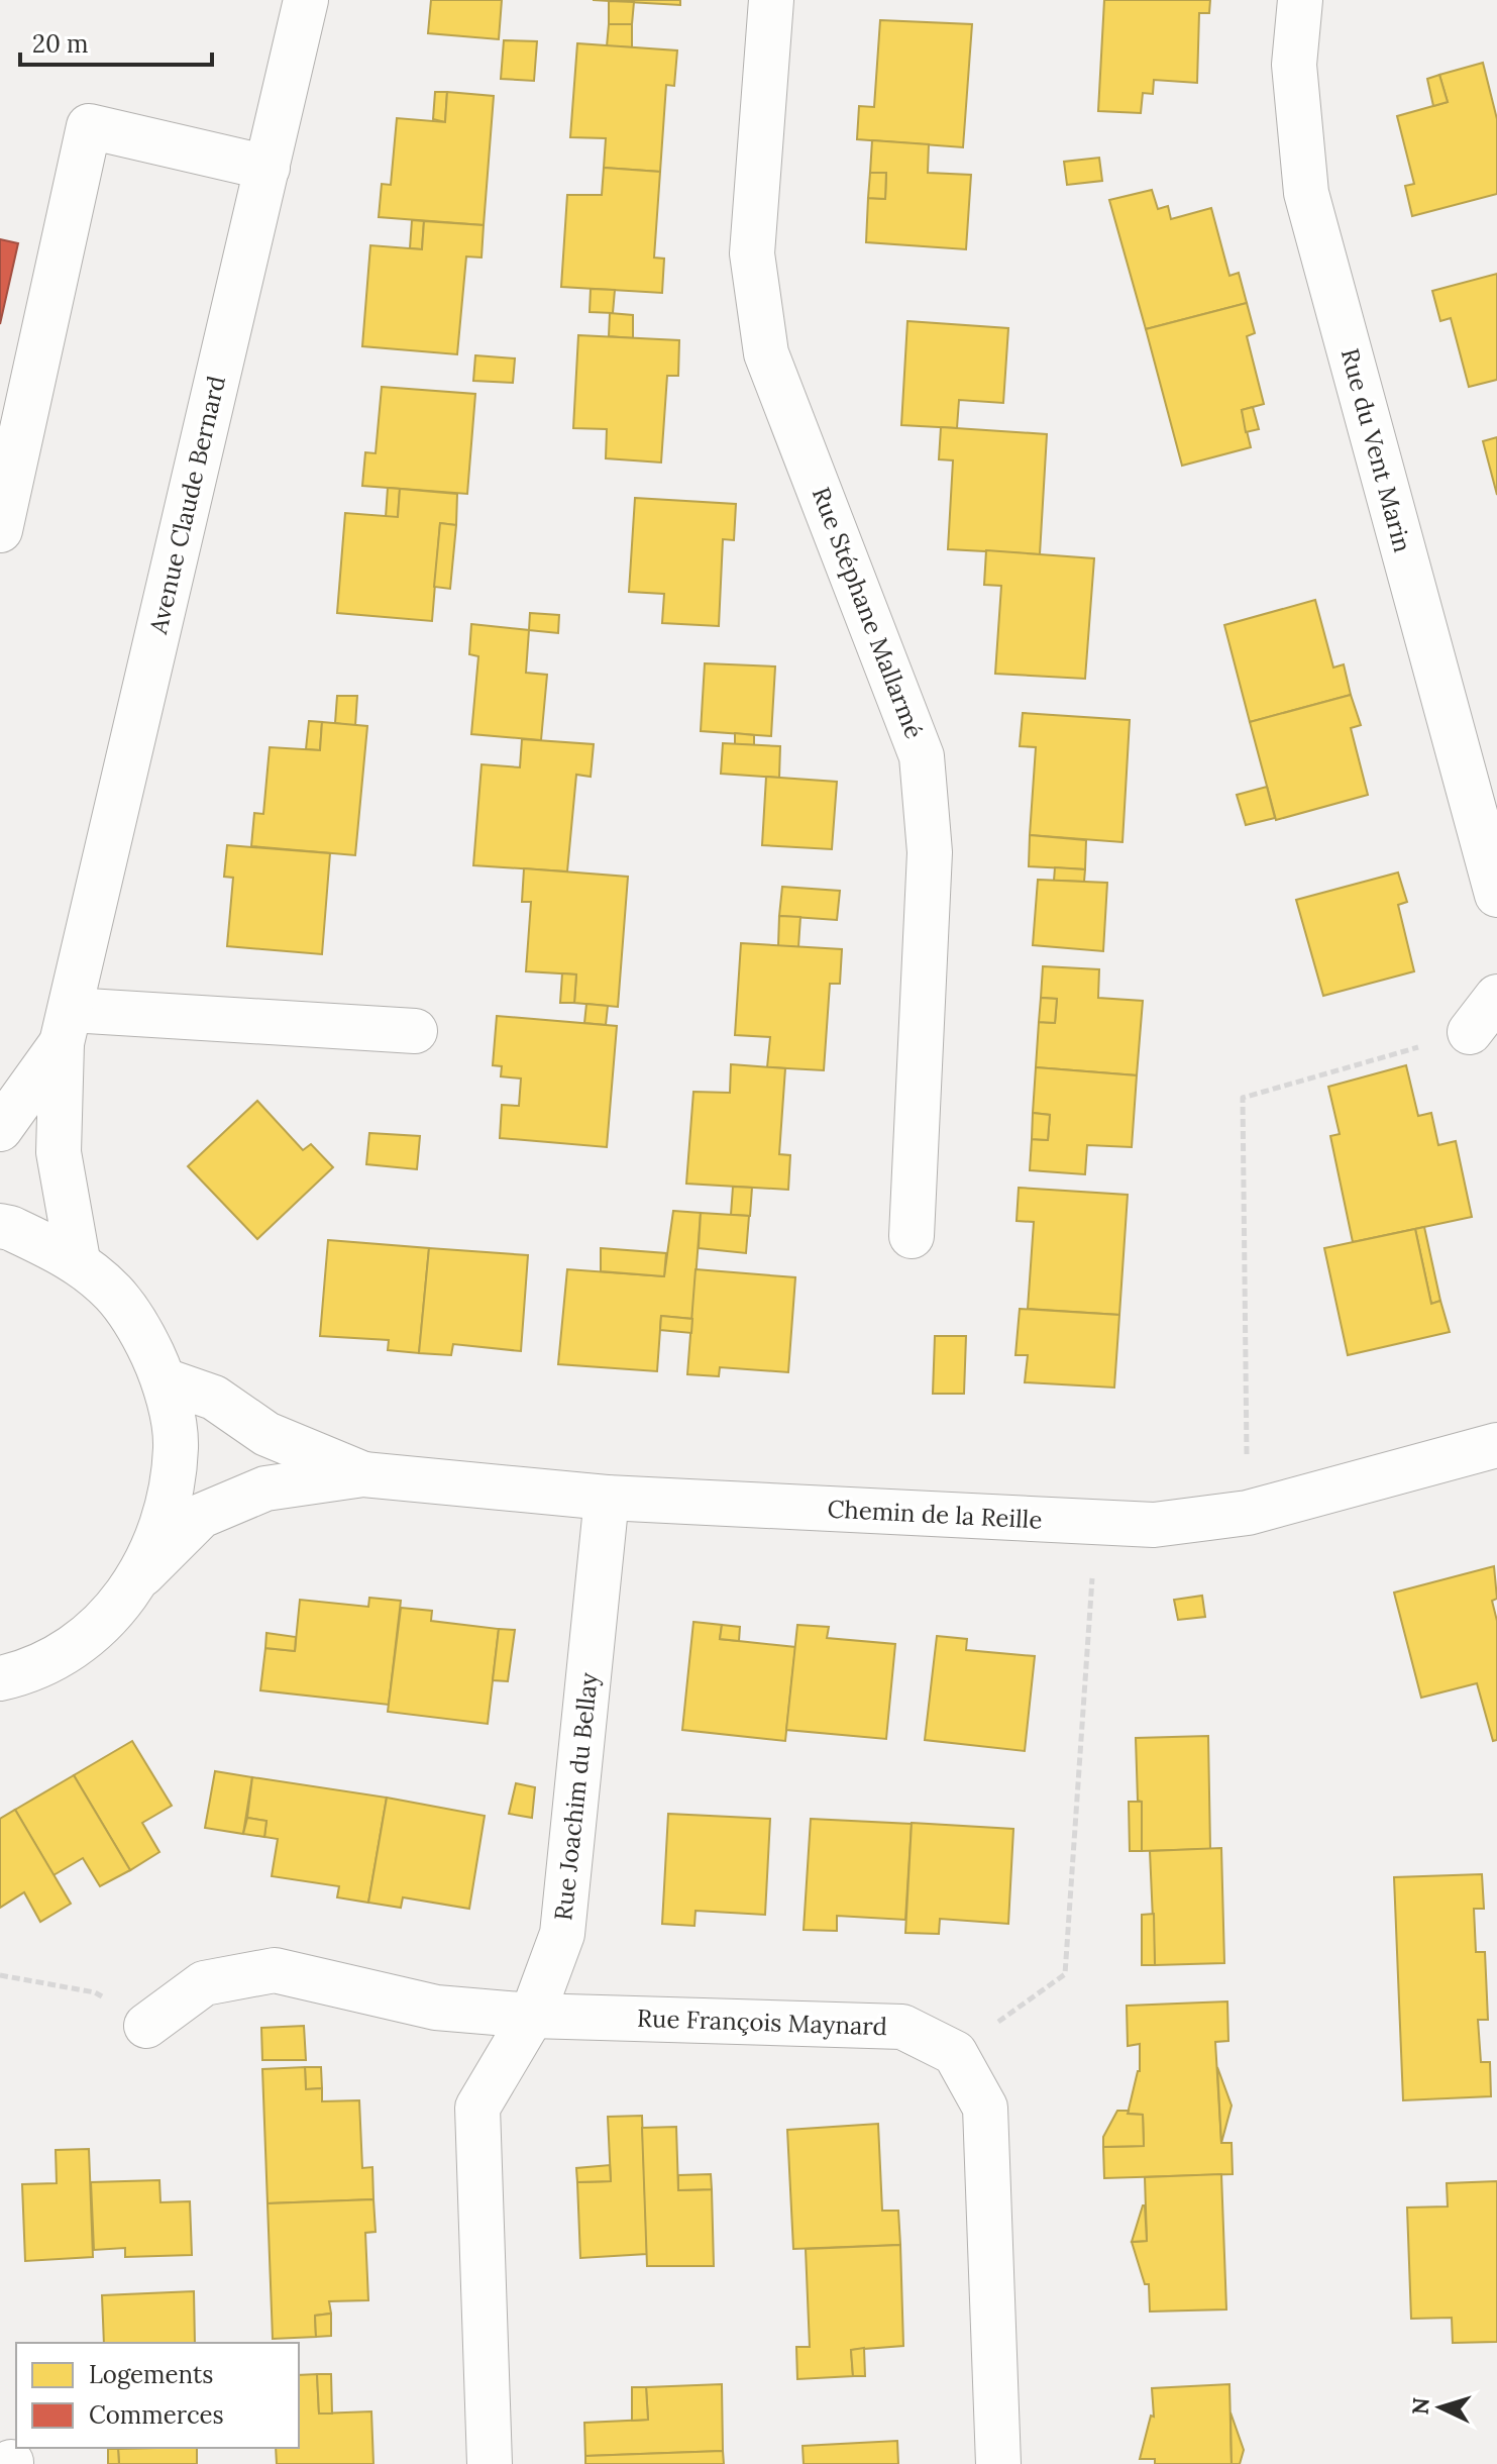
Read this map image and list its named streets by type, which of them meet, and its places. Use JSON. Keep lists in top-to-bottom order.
{
  "streets": {
    "street": [
      "Rue du Vent Marin",
      "Avenue Claude Bernard",
      "Rue Stéphane Mallarmé",
      "Chemin de la Reille",
      "Rue Joachim du Bellay",
      "Rue François Maynard"
    ]
  },
  "crossings": [
    ["Chemin de la Reille", "Rue Joachim du Bellay"],
    ["Rue Joachim du Bellay", "Rue François Maynard"]
  ],
  "legend": ["Logements", "Commerces"],
  "scale_bar": "20 m",
  "north": "left"
}
